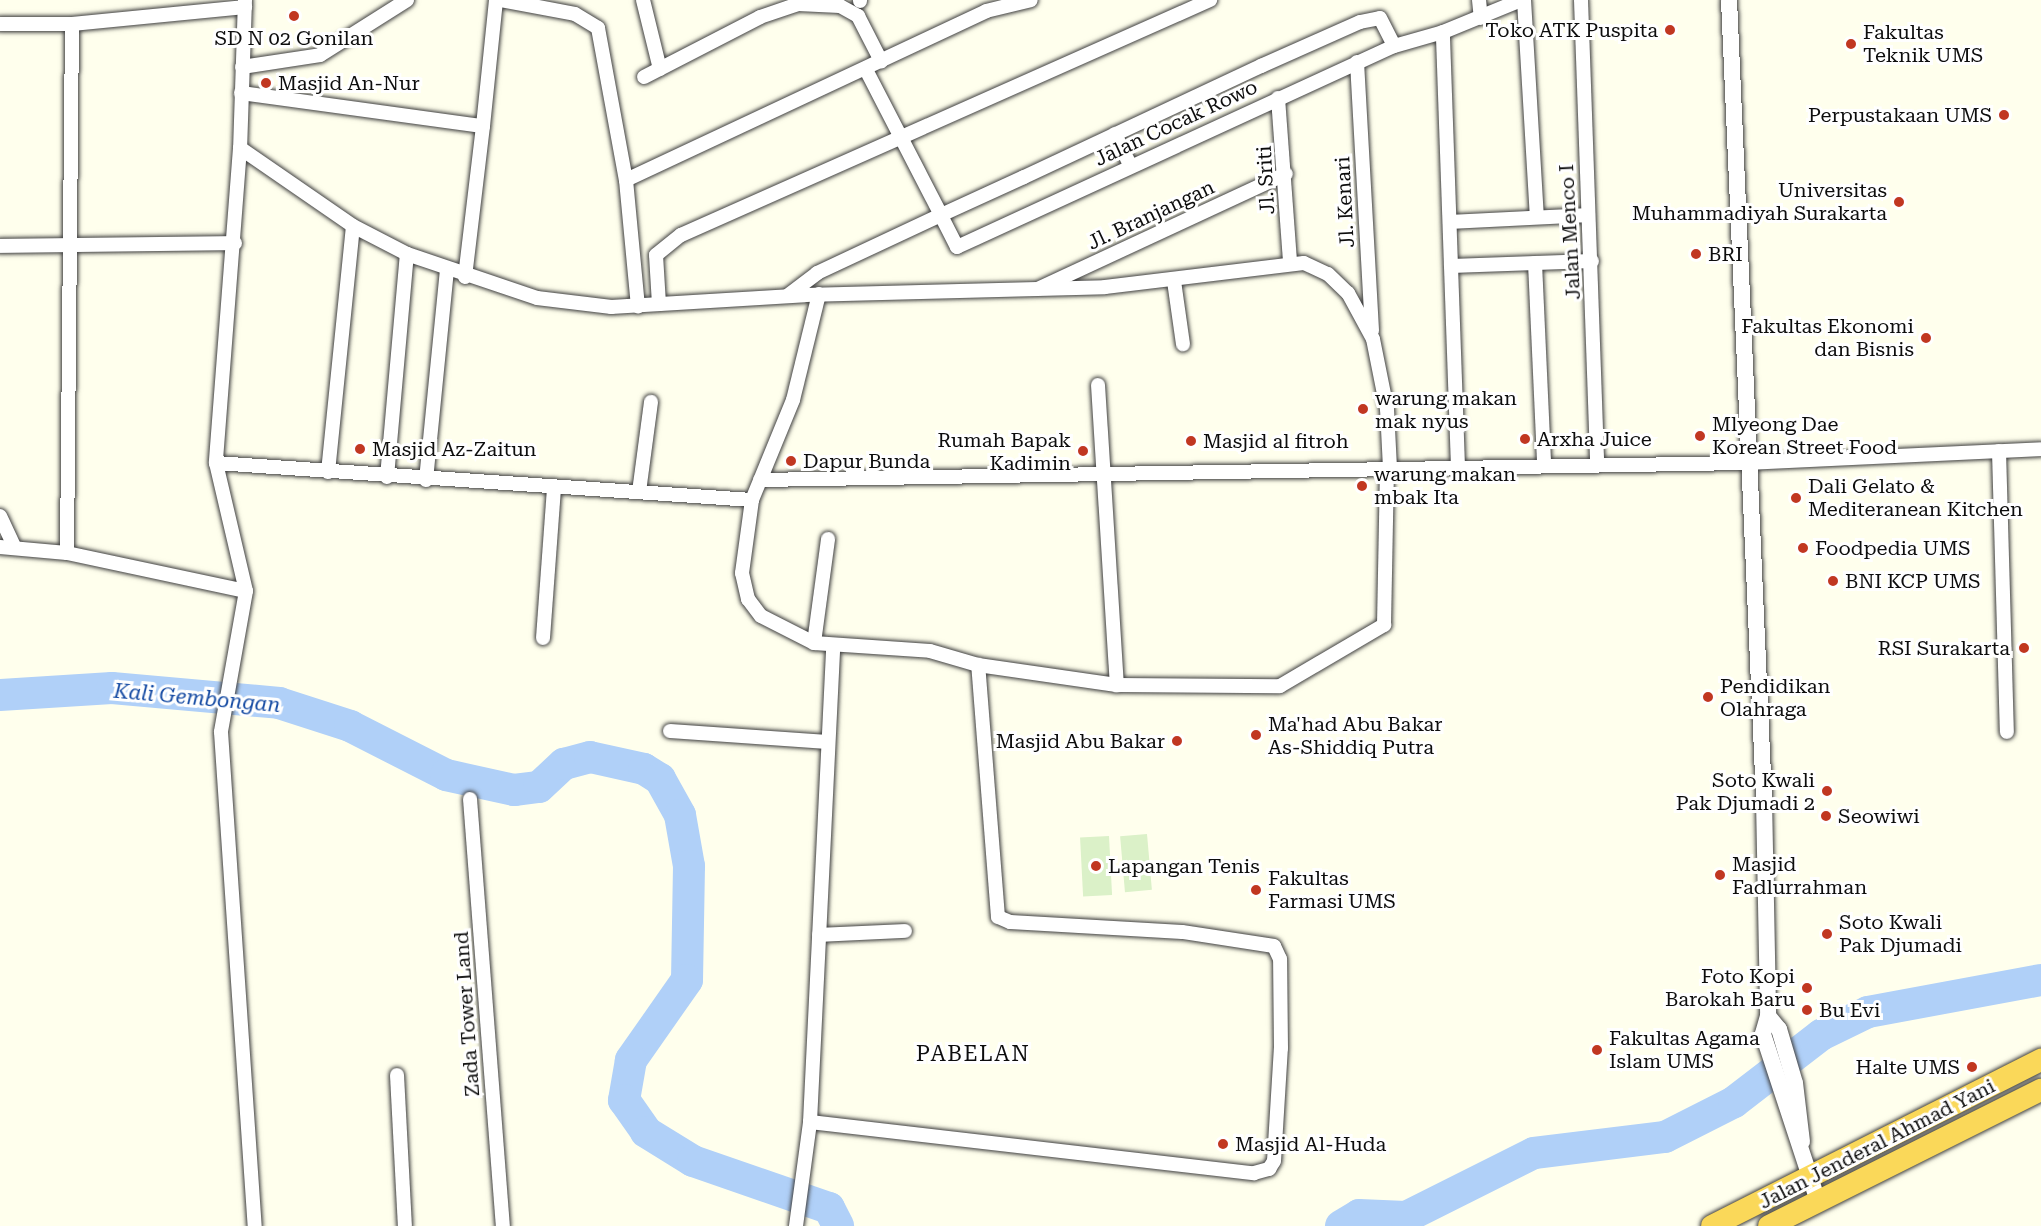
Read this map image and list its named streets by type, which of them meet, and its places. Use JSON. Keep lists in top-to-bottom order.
{
  "streets": {
    "highway": ["Jalan Jenderal Ahmad Yani"],
    "street": [
      "Jalan Cocak Rowo",
      "Jl. Sriti",
      "Jl. Kenari",
      "Jl. Branjangan",
      "Jalan Menco I",
      "Zada Tower Land"
    ]
  },
  "crossings": [
    ["Jalan Cocak Rowo", "Jl. Sriti"],
    ["Jalan Cocak Rowo", "Jl. Kenari"],
    ["Jl. Sriti", "Jl. Branjangan"]
  ],
  "districts": ["PABELAN"],
  "water": ["Kali Gembongan"],
  "places": [
    "SD N 02 Gonilan",
    "Toko ATK Puspita",
    "Fakultas Teknik UMS",
    "Masjid An-Nur",
    "Perpustakaan UMS",
    "Universitas Muhammadiyah Surakarta",
    "BRI",
    "Fakultas Ekonomi dan Bisnis",
    "warung makan mak nyus",
    "Mlyeong Dae Korean Street Food",
    "Arxha Juice",
    "Masjid al fitroh",
    "Masjid Az-Zaitun",
    "Rumah Bapak Kadimin",
    "Dapur Bunda",
    "warung makan mbak Ita",
    "Dali Gelato & Mediteranean Kitchen",
    "Foodpedia UMS",
    "BNI KCP UMS",
    "RSI Surakarta",
    "Pendidikan Olahraga",
    "Ma'had Abu Bakar As-Shiddiq Putra",
    "Masjid Abu Bakar",
    "Soto Kwali Pak Djumadi 2",
    "Seowiwi",
    "Lapangan Tenis",
    "Masjid Fadlurrahman",
    "Fakultas Farmasi UMS",
    "Soto Kwali Pak Djumadi",
    "Foto Kopi Barokah Baru",
    "Bu Evi",
    "Fakultas Agama Islam UMS",
    "Halte UMS",
    "Masjid Al-Huda"
  ]
}
